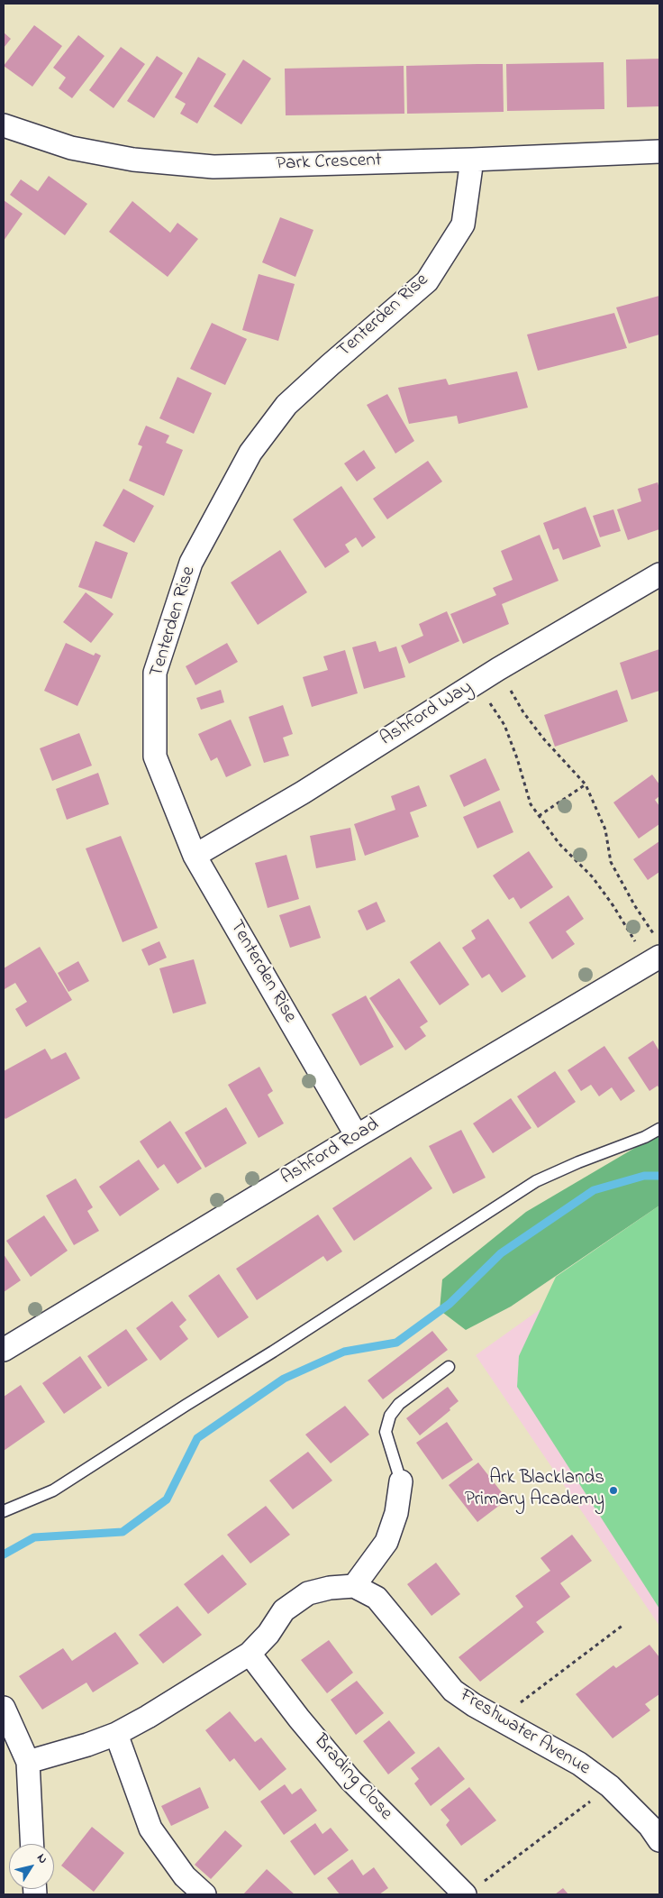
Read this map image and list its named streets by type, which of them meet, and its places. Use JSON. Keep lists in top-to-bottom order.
{
  "streets": {
    "street": [
      "Park Crescent",
      "Tenterden Rise",
      "Ashford Way",
      "Ashford Road",
      "Freshwater Avenue",
      "Brading Close"
    ]
  },
  "crossings": [
    ["Park Crescent", "Tenterden Rise"],
    ["Tenterden Rise", "Ashford Way"],
    ["Tenterden Rise", "Ashford Road"]
  ],
  "places": ["Ark Blacklands Primary Academy"],
  "north": "top right"
}
